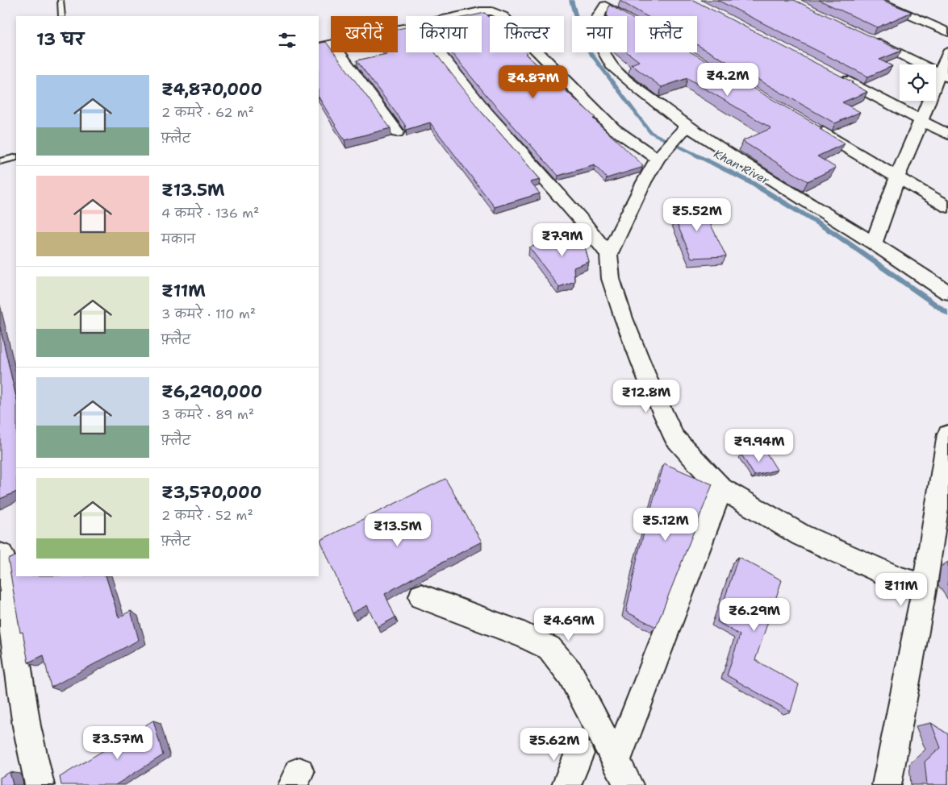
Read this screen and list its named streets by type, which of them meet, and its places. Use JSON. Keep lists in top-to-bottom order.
{
  "water": ["Khan River"],
  "page": {
    "chip": [
      "खरीदें",
      "किराया",
      "फ़िल्टर",
      "नया",
      "फ़्लैट"
    ],
    "heading": "13 घर",
    "price": [
      "₹4.2M",
      "₹4.87M",
      "₹5.52M",
      "₹7.9M",
      "₹12.8M",
      "₹9.94M",
      "₹5.12M",
      "₹13.5M",
      "₹11M",
      "₹6.29M",
      "₹4.69M",
      "₹3.57M",
      "₹5.62M"
    ],
    "list": [
      {
        "name": "₹4,870,000",
        "note": "2 कमरे · 62 m² · फ़्लैट"
      },
      {
        "name": "₹13.5M",
        "note": "4 कमरे · 136 m² · मकान"
      },
      {
        "name": "₹11M",
        "note": "3 कमरे · 110 m² · फ़्लैट"
      },
      {
        "name": "₹6,290,000",
        "note": "3 कमरे · 89 m² · फ़्लैट"
      },
      {
        "name": "₹3,570,000",
        "note": "2 कमरे · 52 m² · फ़्लैट"
      }
    ]
  }
}
